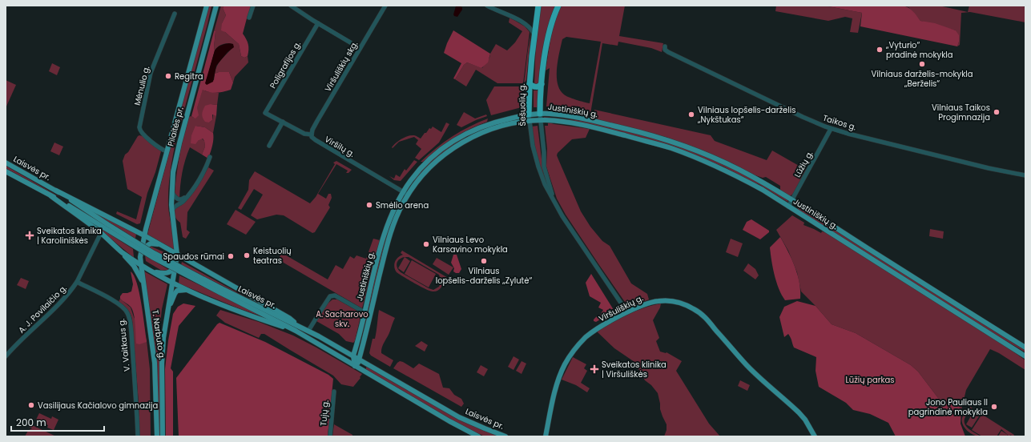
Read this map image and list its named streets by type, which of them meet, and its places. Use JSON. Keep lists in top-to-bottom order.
{
  "streets": {
    "highway": ["Šešuolių g."],
    "main road": [
      "Justiniškių g.",
      "Pilaitės pr.",
      "Laisvės pr.",
      "Viršuliškių g.",
      "T. Narbuto g."
    ],
    "street": [
      "Poligrafijos g.",
      "Viršuliškių skg.",
      "Mėnulio g.",
      "Taikos g.",
      "Viršilų g.",
      "Lūžių g.",
      "A. J. Povilaičio g.",
      "V. Vaitkaus g.",
      "Tujų g."
    ]
  },
  "crossings": [
    ["Poligrafijos g.", "Viršilų g."],
    ["Viršuliškių skg.", "Viršilų g."],
    ["Mėnulio g.", "Pilaitės pr."],
    ["Šešuolių g.", "Justiniškių g."],
    ["Šešuolių g.", "Viršuliškių g."],
    ["Justiniškių g.", "Viršilų g."],
    ["Justiniškių g.", "Lūžių g."],
    ["Justiniškių g.", "Laisvės pr."],
    ["Taikos g.", "Lūžių g."],
    ["Pilaitės pr.", "Laisvės pr."],
    ["Pilaitės pr.", "T. Narbuto g."],
    ["Laisvės pr.", "A. J. Povilaičio g."],
    ["Laisvės pr.", "T. Narbuto g."],
    ["A. J. Povilaičio g.", "V. Vaitkaus g."]
  ],
  "parks": ["A. Sacharovo skv.", "Lūžių parkas"],
  "places": {
    "other": [
      "„Vyturio“ pradinė mokykla",
      "Vilniaus darželis-mokykla „Berželis“",
      "Regitra",
      "Vilniaus Taikos Progimnazija",
      "Vilniaus lopšelis-darželis „Nykštukas“",
      "Smėlio arena",
      "Vilniaus Levo Karsavino mokykla",
      "Keistuolių teatras",
      "Spaudos rūmai",
      "Vilniaus lopšelis-darželis „Zylutė“",
      "Vasilijaus Kačialovo gimnazija",
      "Jono Pauliaus II pagrindinė mokykla"
    ],
    "health": ["Sveikatos klinika | Karoliniškės", "Sveikatos klinika | Viršuliškės"]
  },
  "scale_bar": "200 m"
}
